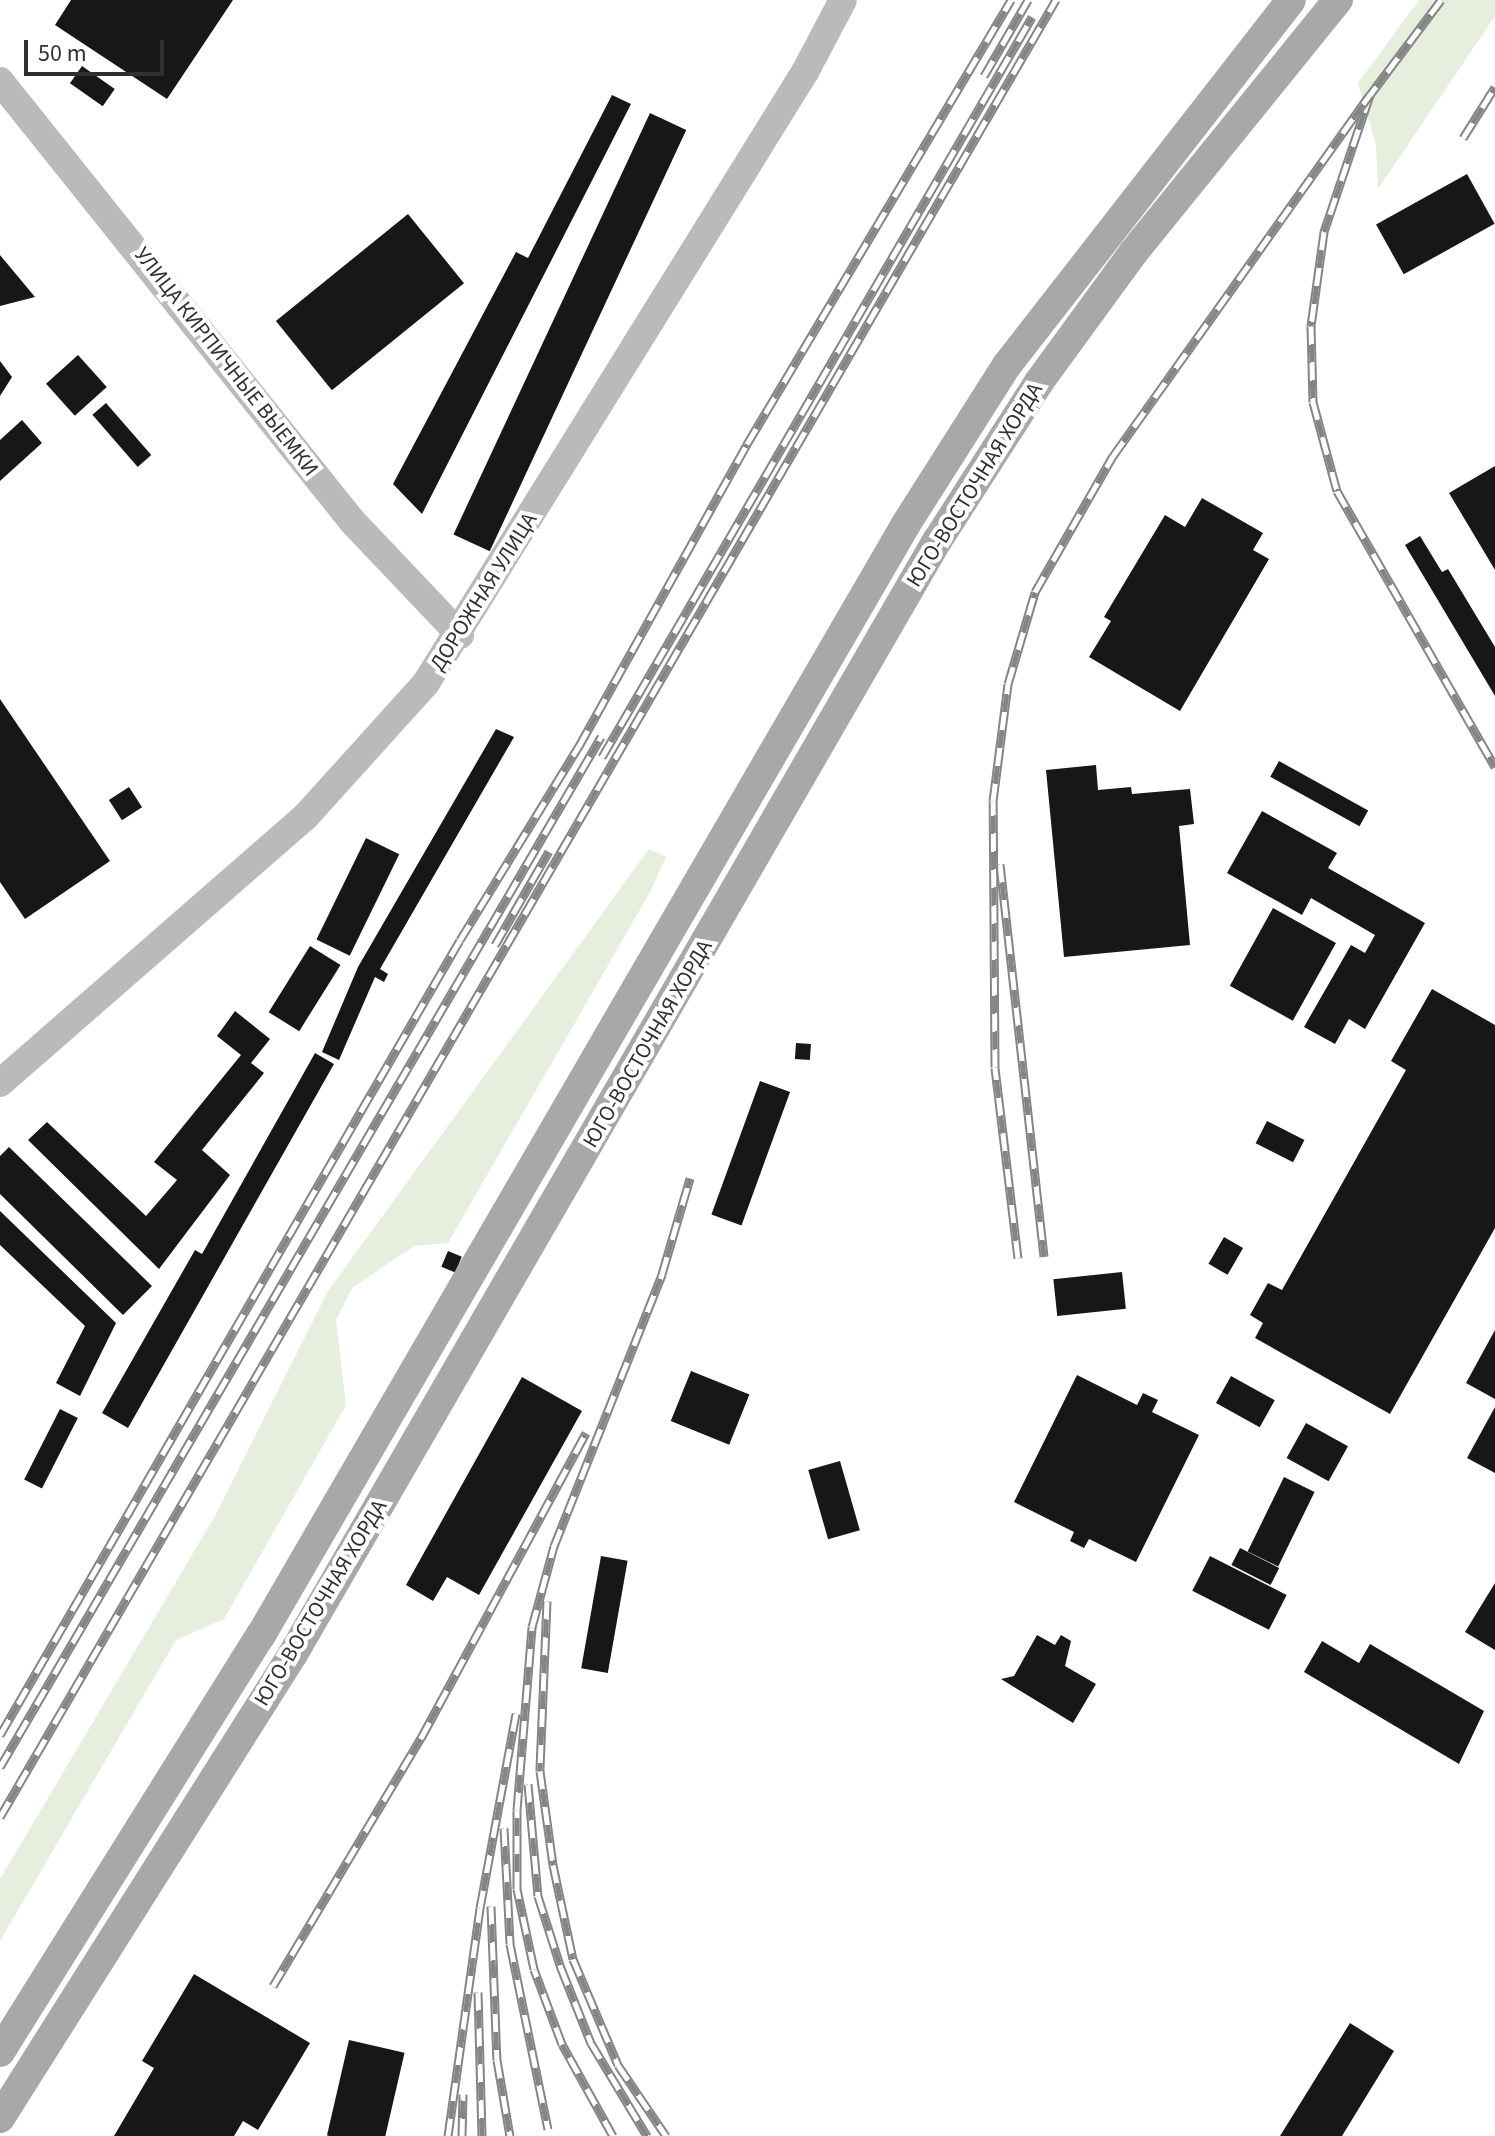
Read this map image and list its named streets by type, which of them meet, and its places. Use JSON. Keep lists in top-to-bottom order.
{
  "streets": {
    "main road": ["УЛИЦА КИРПИЧНЫЕ ВЫЕМКИ", "ЮГО-ВОСТОЧНАЯ ХОРДА", "ДОРОЖНАЯ УЛИЦА"]
  },
  "crossings": [
    ["УЛИЦА КИРПИЧНЫЕ ВЫЕМКИ", "ДОРОЖНАЯ УЛИЦА"]
  ],
  "scale_bar": "50 m"
}
